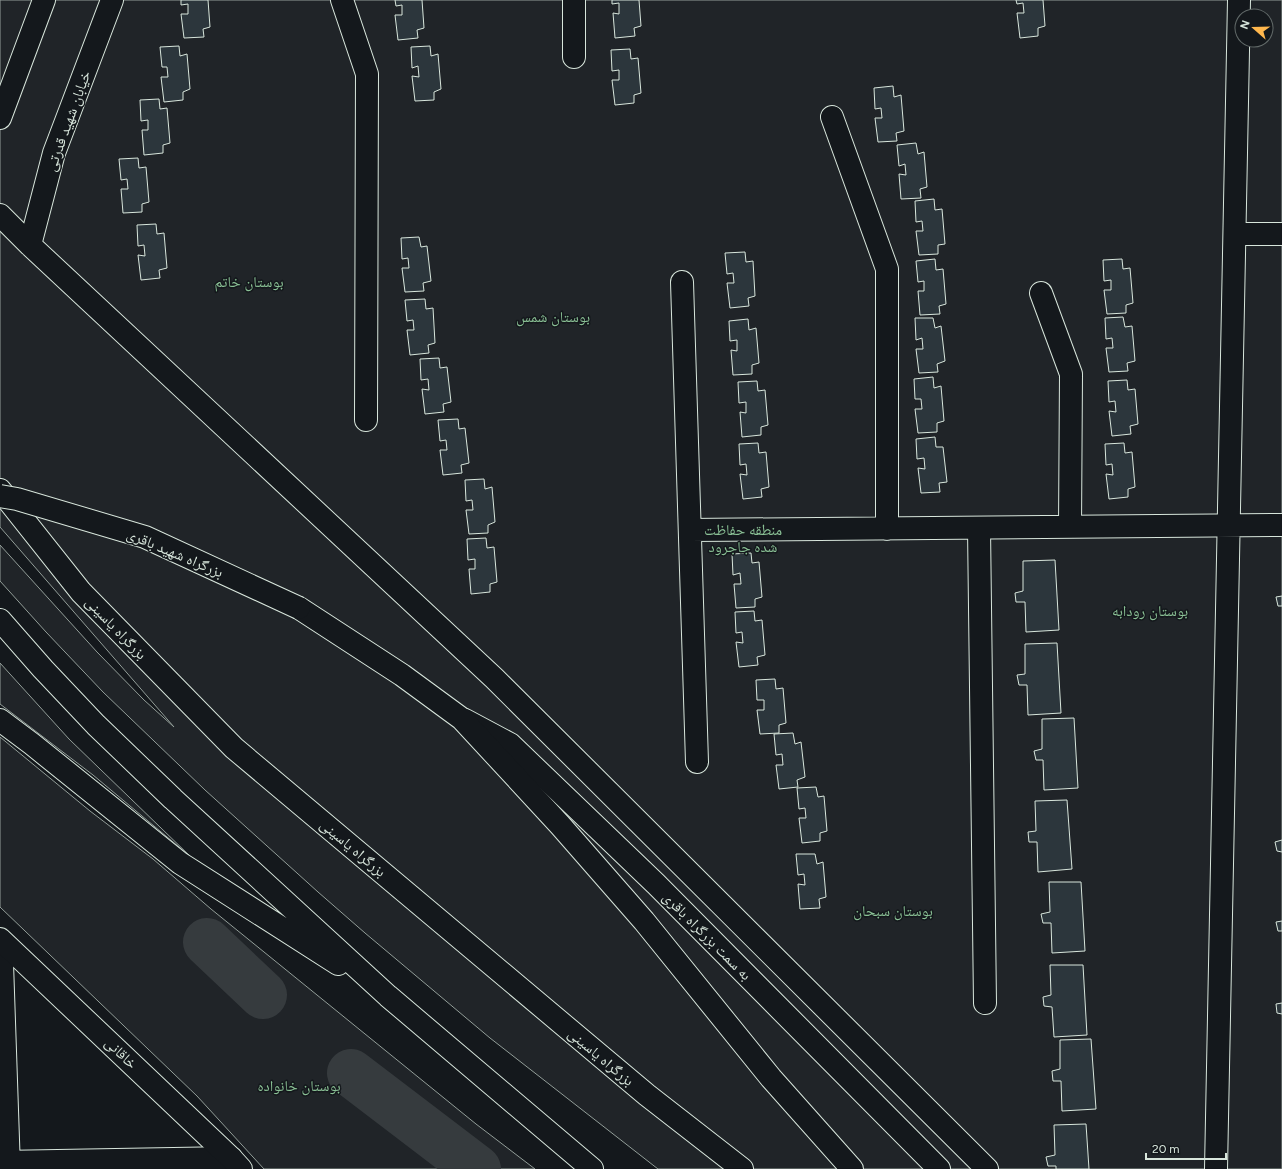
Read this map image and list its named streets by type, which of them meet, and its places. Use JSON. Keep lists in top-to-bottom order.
{
  "streets": {
    "main road": [
      "خیابان شهید قدرتی",
      "بزرگراه شهید باقری",
      "بزرگراه یاسینی",
      "به سمت بزرگراه باقری",
      "خاقانی"
    ]
  },
  "crossings": [
    ["بزرگراه شهید باقری", "به سمت بزرگراه باقری"]
  ],
  "parks": [
    "بوستان خاتم",
    "بوستان شمس",
    "منطقه حفاظت شده جاجرود",
    "بوستان رودابه",
    "بوستان سبحان",
    "بوستان خانواده"
  ],
  "scale_bar": "20 m",
  "north": "left"
}
